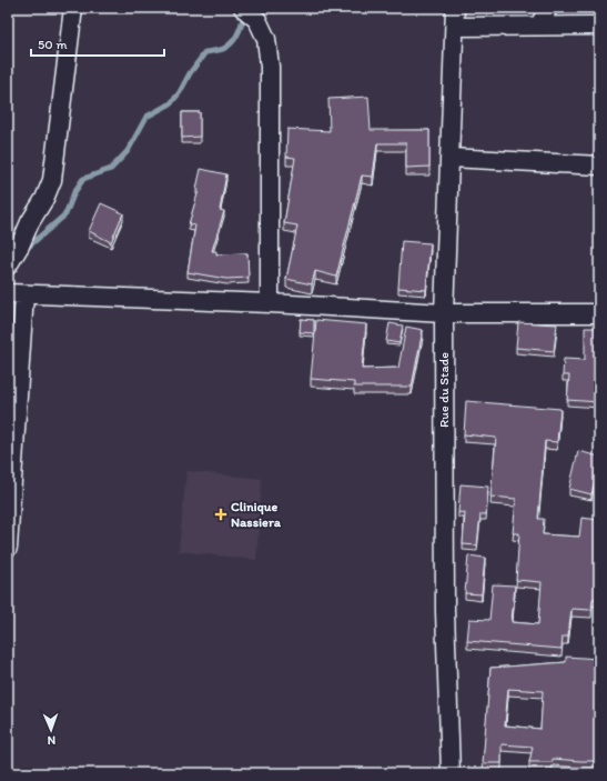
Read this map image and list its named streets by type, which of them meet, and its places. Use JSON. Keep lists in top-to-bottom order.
{
  "streets": {
    "street": ["Rue du Stade"]
  },
  "places": {
    "health": ["Clinique Nassiera"]
  },
  "scale_bar": "50 m",
  "north": "bottom"
}
